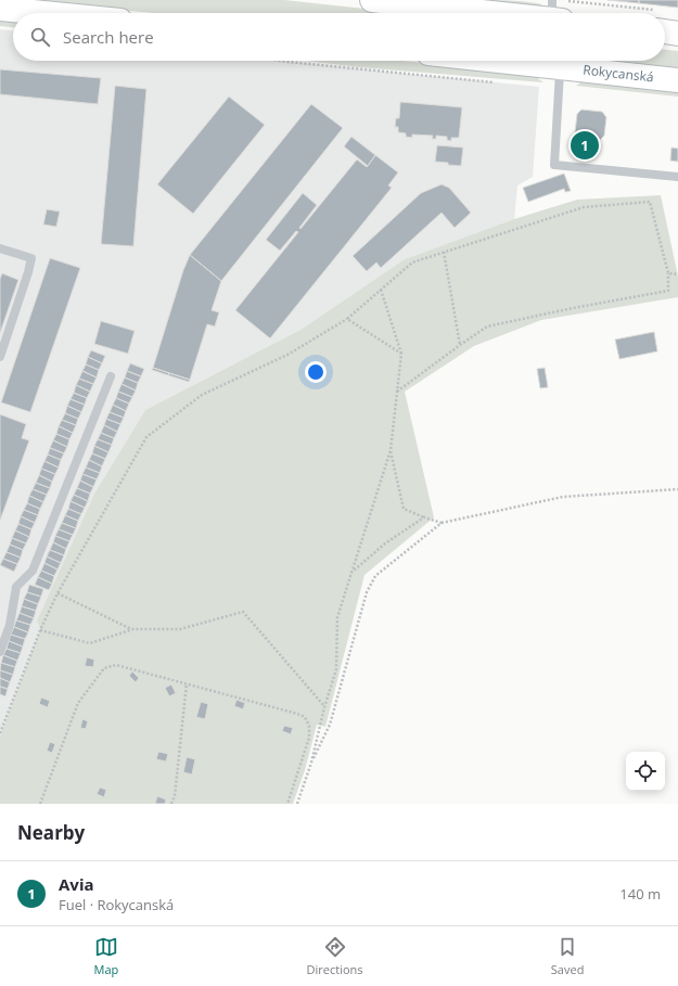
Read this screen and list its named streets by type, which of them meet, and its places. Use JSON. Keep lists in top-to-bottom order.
{
  "streets": {
    "main road": ["Rokycanská"]
  },
  "page": {
    "search": "Search here",
    "pins": "1",
    "heading": "Nearby",
    "list": [
      {
        "mark": "1",
        "name": "Avia",
        "note": "Fuel · Rokycanská",
        "value": "140 m"
      }
    ],
    "nav": ["Map", "Directions", "Saved"]
  }
}
